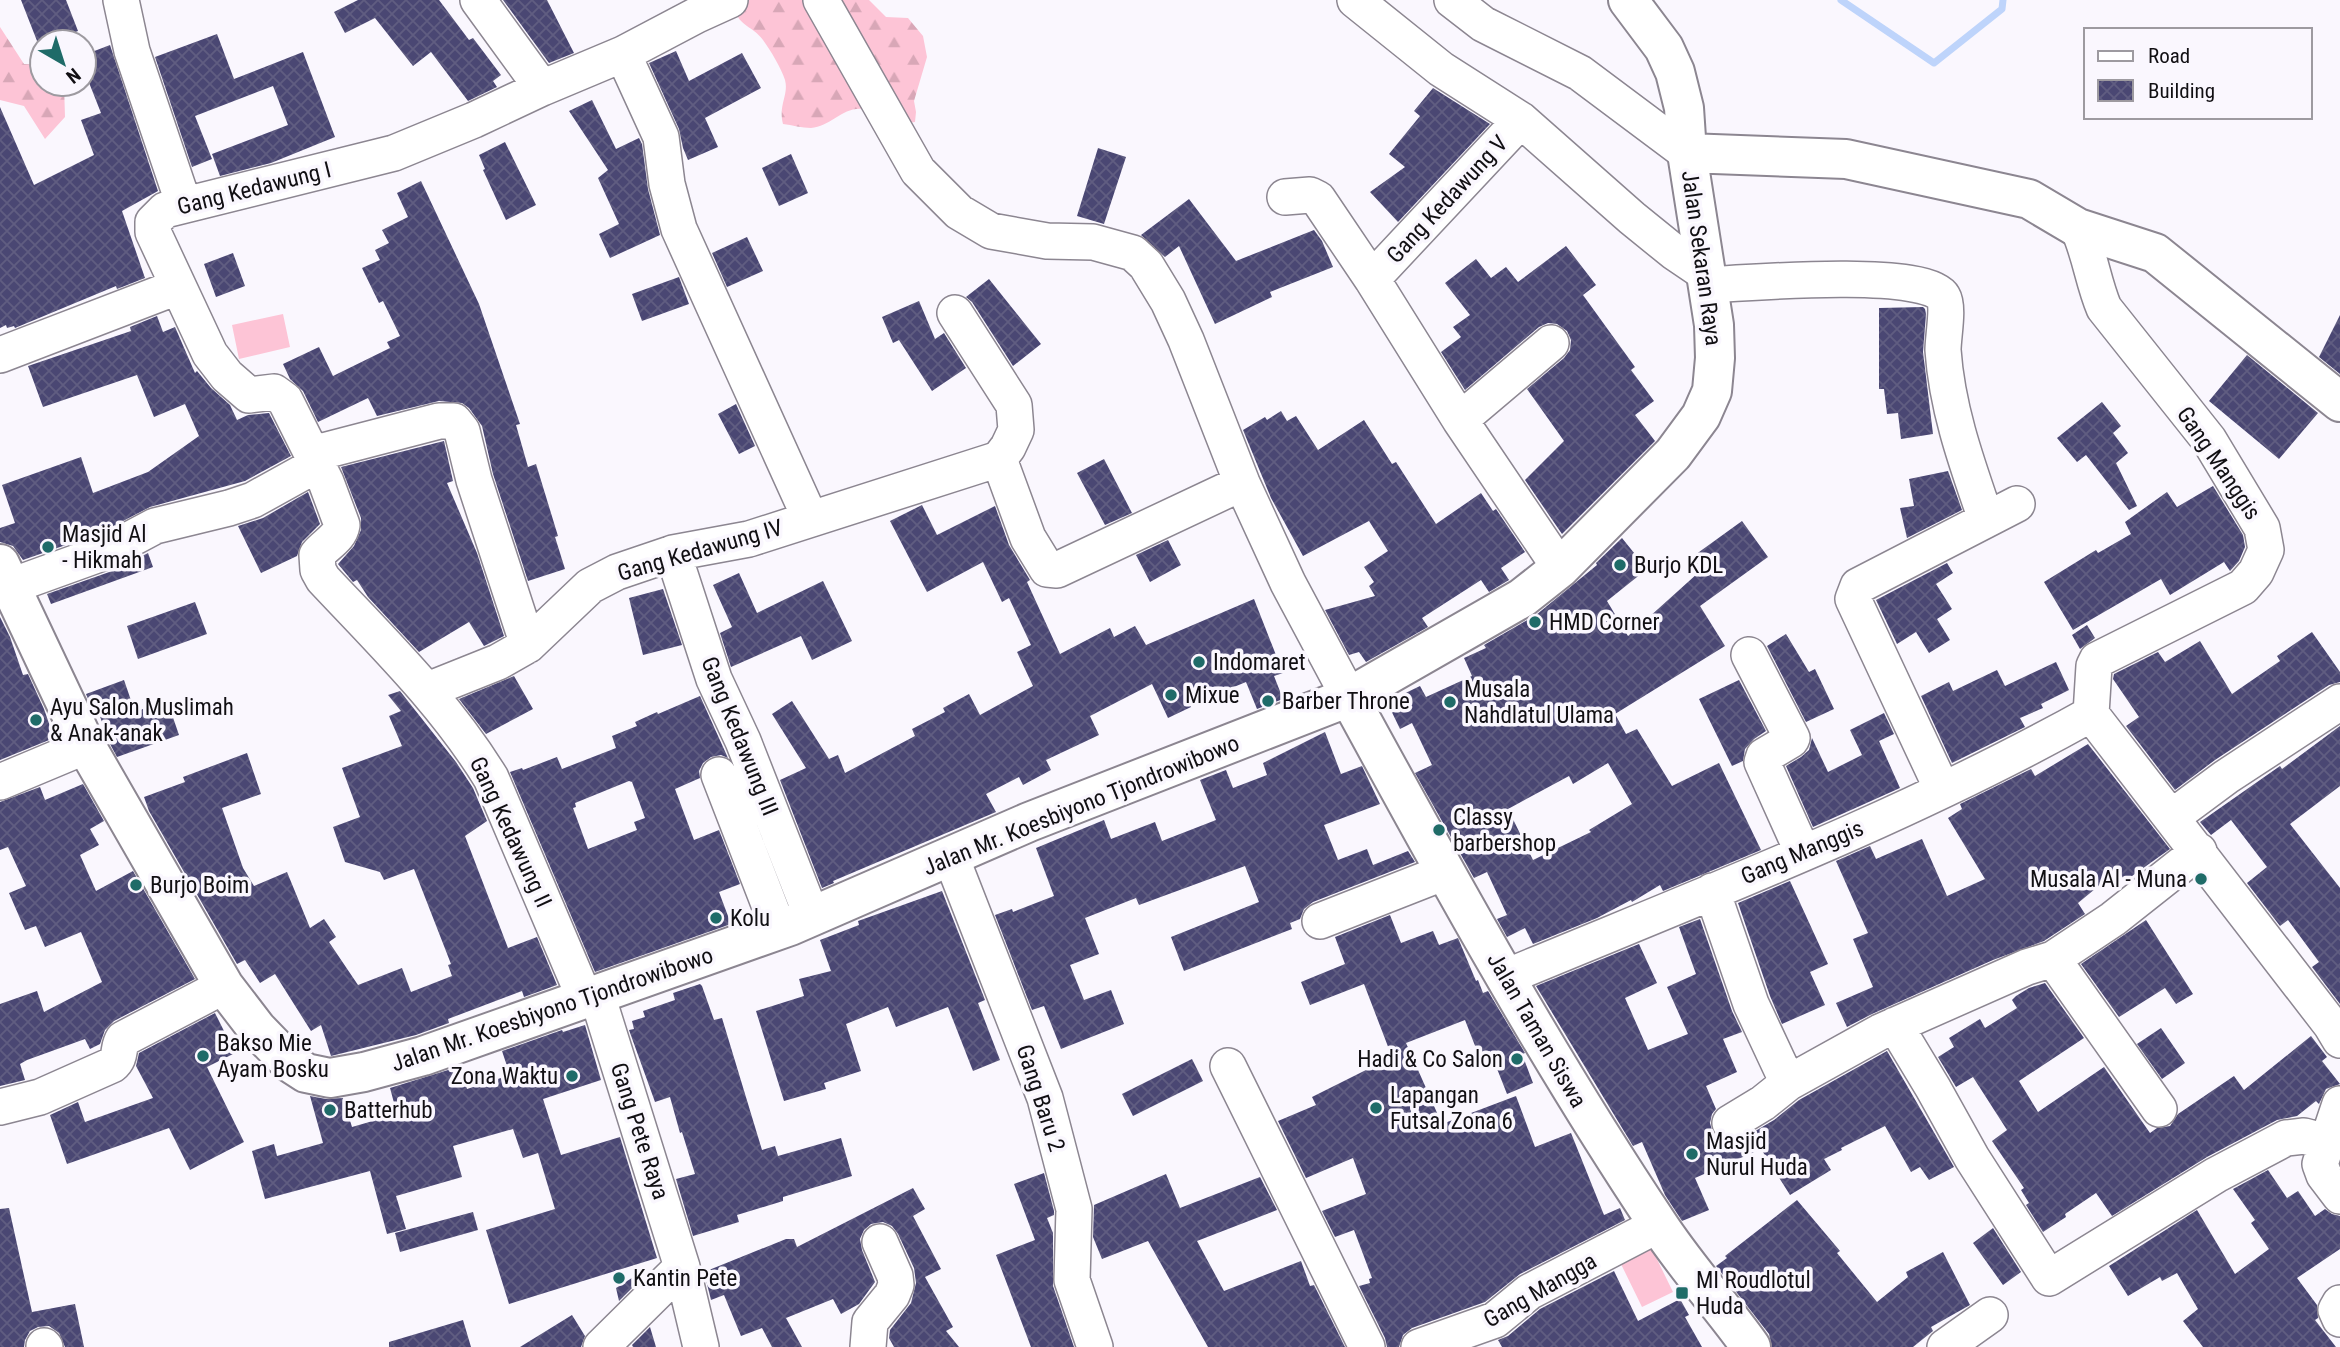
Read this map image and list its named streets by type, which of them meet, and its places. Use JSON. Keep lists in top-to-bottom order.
{
  "streets": {
    "main road": ["Jalan Sekaran Raya", "Jalan Mr. Koesbiyono Tjondrowibowo", "Jalan Taman Siswa"],
    "street": [
      "Gang Kedawung I",
      "Gang Kedawung V",
      "Gang Manggis",
      "Gang Kedawung IV",
      "Gang Kedawung III",
      "Gang Kedawung II",
      "Gang Baru 2",
      "Gang Pete Raya",
      "Gang Mangga"
    ]
  },
  "crossings": [
    ["Gang Kedawung I", "Gang Kedawung II"],
    ["Gang Kedawung V", "Jalan Sekaran Raya"],
    ["Jalan Sekaran Raya", "Gang Manggis"],
    ["Jalan Sekaran Raya", "Jalan Mr. Koesbiyono Tjondrowibowo"],
    ["Jalan Sekaran Raya", "Jalan Taman Siswa"],
    ["Gang Manggis", "Jalan Taman Siswa"],
    ["Gang Kedawung IV", "Gang Kedawung III"],
    ["Gang Kedawung IV", "Gang Kedawung II"],
    ["Gang Kedawung III", "Jalan Mr. Koesbiyono Tjondrowibowo"],
    ["Jalan Mr. Koesbiyono Tjondrowibowo", "Gang Kedawung II"],
    ["Jalan Mr. Koesbiyono Tjondrowibowo", "Jalan Taman Siswa"],
    ["Jalan Mr. Koesbiyono Tjondrowibowo", "Gang Baru 2"],
    ["Jalan Mr. Koesbiyono Tjondrowibowo", "Gang Pete Raya"],
    ["Gang Kedawung II", "Gang Pete Raya"],
    ["Jalan Taman Siswa", "Gang Mangga"]
  ],
  "places": {
    "other": [
      "Masjid Al - Hikmah",
      "Burjo KDL",
      "HMD Corner",
      "Indomaret",
      "Mixue",
      "Barber Throne",
      "Musala Nahdlatul Ulama",
      "Ayu Salon Muslimah & Anak-anak",
      "Classy barbershop",
      "Musala Al - Muna",
      "Burjo Boim",
      "Kolu",
      "Bakso Mie Ayam Bosku",
      "Hadi & Co Salon",
      "Zona Waktu",
      "Lapangan Futsal Zona 6",
      "Batterhub",
      "Masjid Nurul Huda",
      "Kantin Pete"
    ],
    "transit": ["MI Roudlotul Huda"]
  },
  "legend": ["Road", "Building"],
  "north": "bottom right"
}
